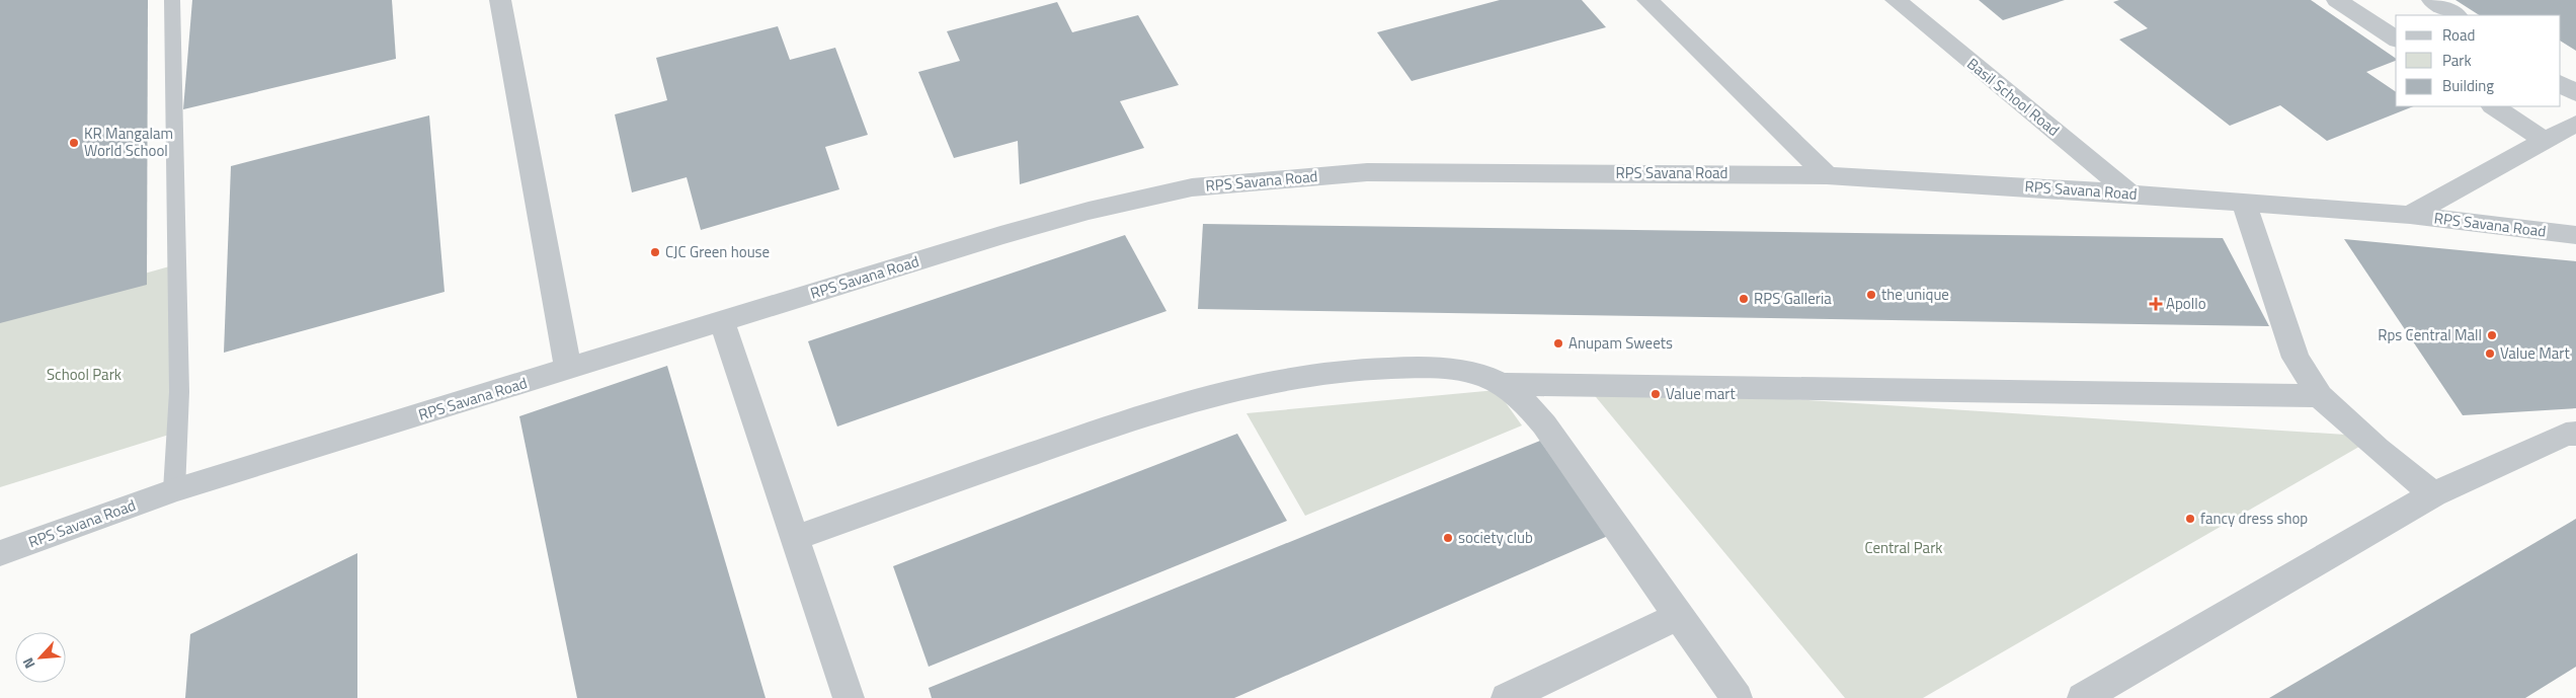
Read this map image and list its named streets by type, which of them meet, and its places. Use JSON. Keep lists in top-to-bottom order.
{
  "streets": {
    "street": ["Basil School Road", "RPS Savana Road"]
  },
  "crossings": [
    ["Basil School Road", "RPS Savana Road"]
  ],
  "parks": ["School Park", "Central Park"],
  "places": {
    "other": [
      "KR Mangalam World School",
      "CJC Green house",
      "the unique",
      "RPS Galleria",
      "Rps Central Mall",
      "Anupam Sweets",
      "Value Mart",
      "Value mart",
      "fancy dress shop",
      "society club"
    ],
    "health": ["Apollo"]
  },
  "legend": ["Road", "Park", "Building"],
  "north": "bottom left"
}
